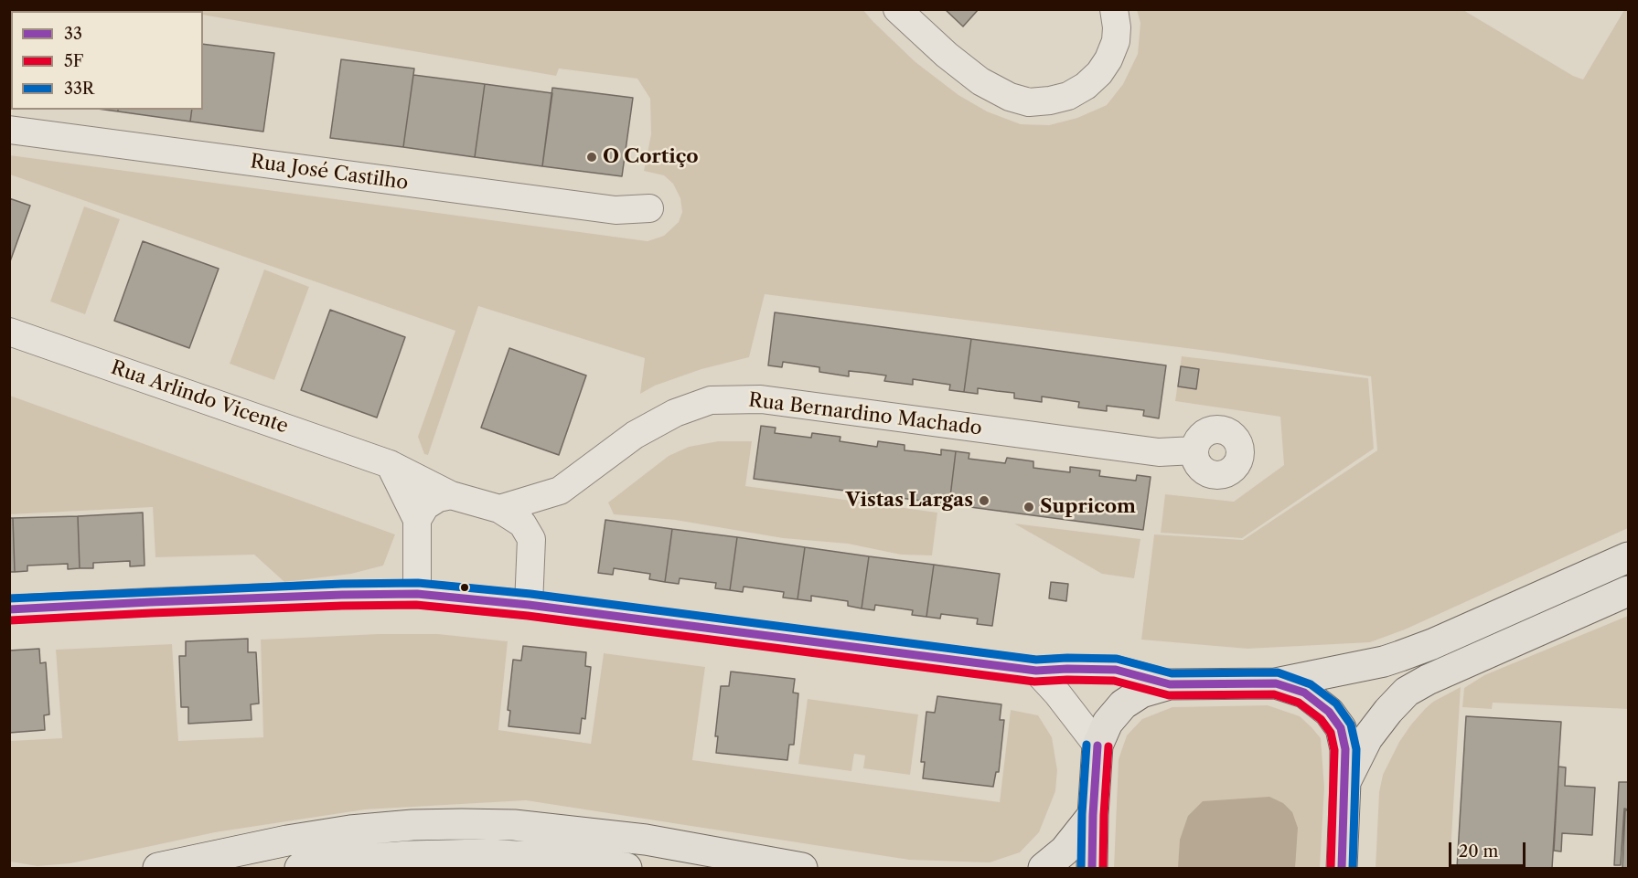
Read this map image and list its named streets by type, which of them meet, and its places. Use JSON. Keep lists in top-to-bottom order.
{
  "streets": {
    "street": ["Rua José Castilho", "Rua Arlindo Vicente", "Rua Bernardino Machado"]
  },
  "places": ["O Cortiço", "Vistas Largas", "Supricom"],
  "lines": ["transit line 33R", "transit line 33", "transit line 5F"],
  "legend": ["33", "5F", "33R"],
  "scale_bar": "20 m"
}
